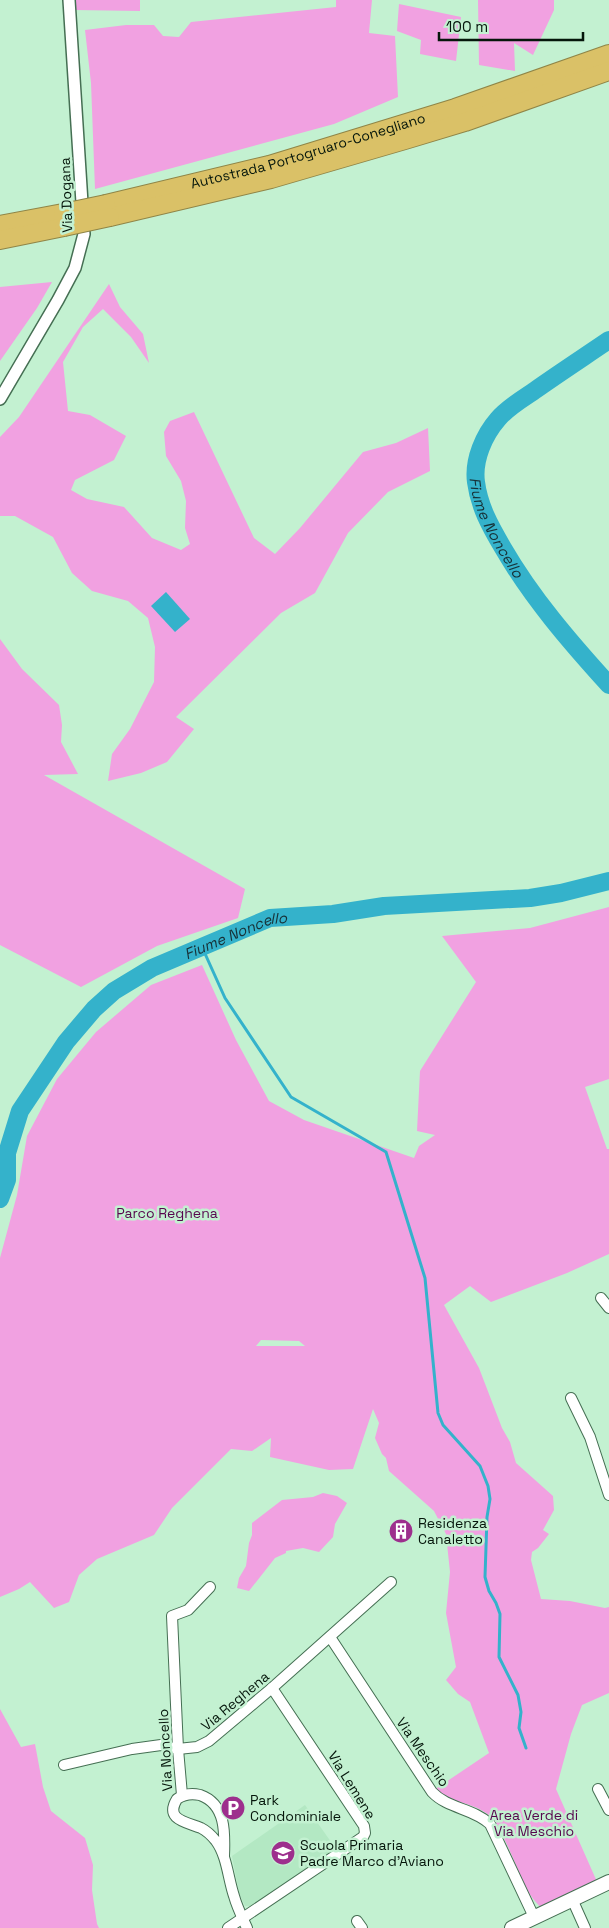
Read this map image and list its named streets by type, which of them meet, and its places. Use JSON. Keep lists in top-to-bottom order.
{
  "streets": {
    "highway": ["Autostrada Portogruaro-Conegliano"],
    "street": [
      "Via Dogana",
      "Via Reghena",
      "Via Noncello",
      "Via Meschio",
      "Via Lemene"
    ]
  },
  "crossings": [
    ["Via Reghena", "Via Noncello"],
    ["Via Reghena", "Via Meschio"],
    ["Via Reghena", "Via Lemene"],
    ["Via Noncello", "Via Lemene"]
  ],
  "water": ["Fiume Noncello"],
  "parks": ["Parco Reghena", "Area Verde di Via Meschio"],
  "places": {
    "building": ["Residenza Canaletto"],
    "parking": ["Park Condominiale"],
    "school or university": ["Scuola Primaria Padre Marco d'Aviano"]
  },
  "scale_bar": "100 m"
}
